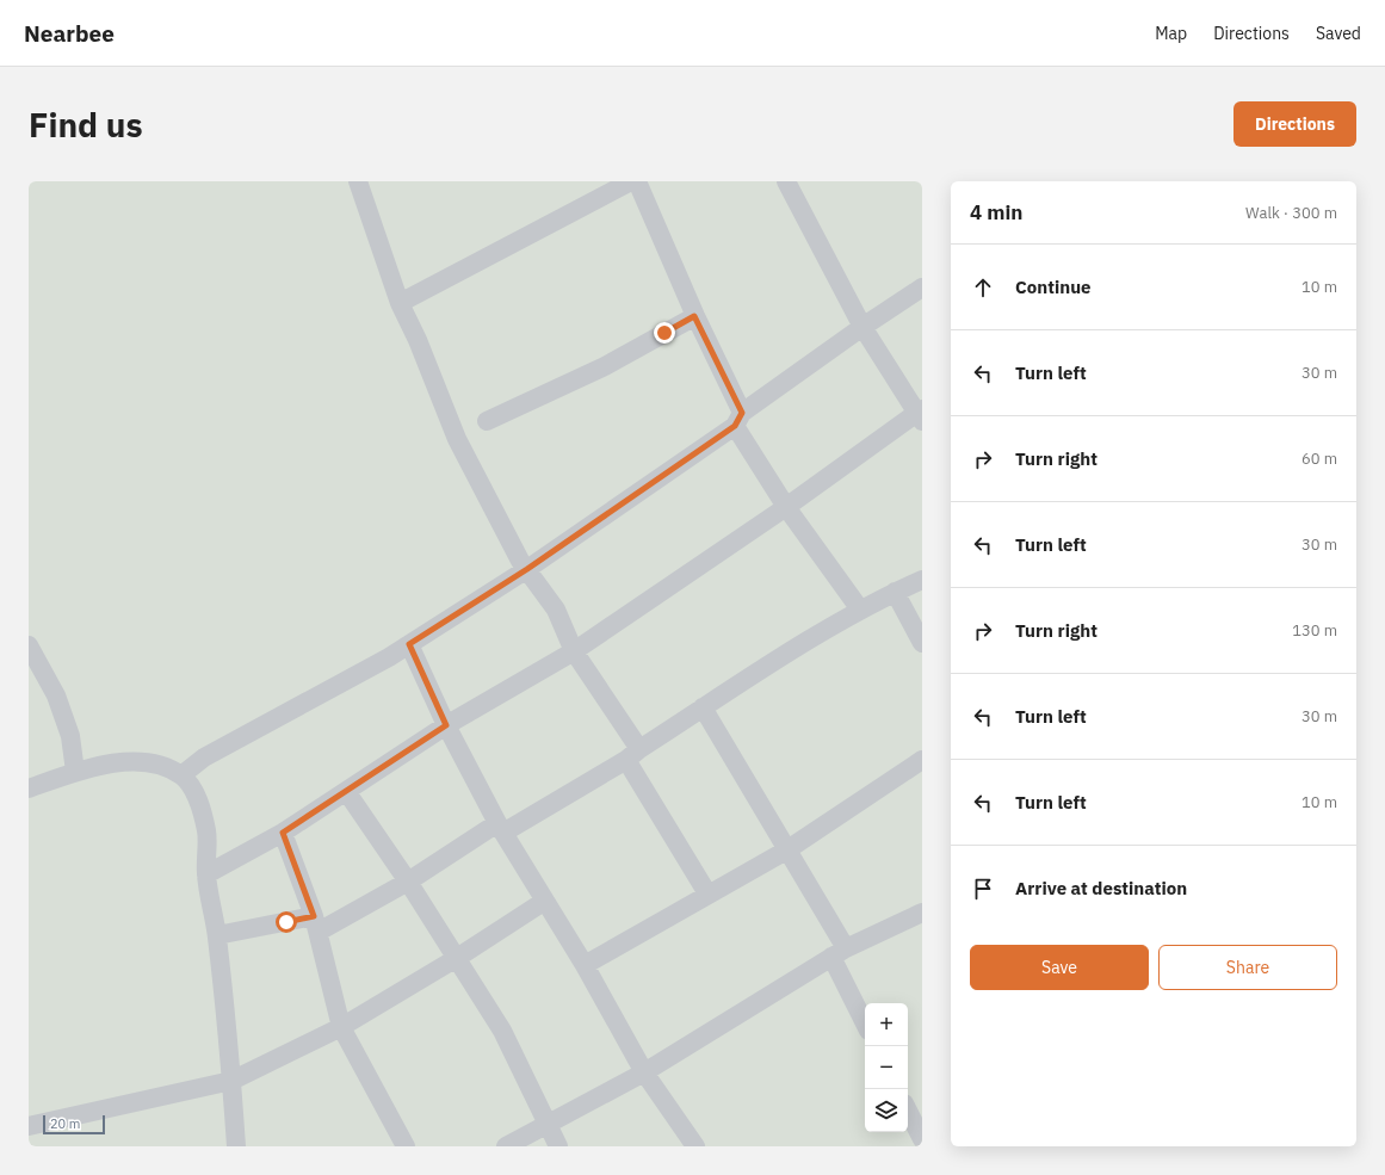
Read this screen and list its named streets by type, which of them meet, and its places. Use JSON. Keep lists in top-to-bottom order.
{
  "scale_bar": "20 m",
  "page": {
    "header": "Nearbee",
    "nav": ["Map", "Directions", "Saved"],
    "buttons": [
      "Directions",
      ["Save", "Share"]
    ],
    "title": "Find us",
    "heading": ["4 min", "Walk · 300 m"],
    "list": [
      ["Continue", "10 m"],
      ["Turn left", "30 m"],
      ["Turn right", "60 m"],
      ["Turn left", "30 m"],
      ["Turn right", "130 m"],
      ["Turn left", "30 m"],
      ["Turn left", "10 m"],
      "Arrive at destination"
    ],
    "map_buttons": ["+", "−"],
    "scale": "20 m"
  }
}
